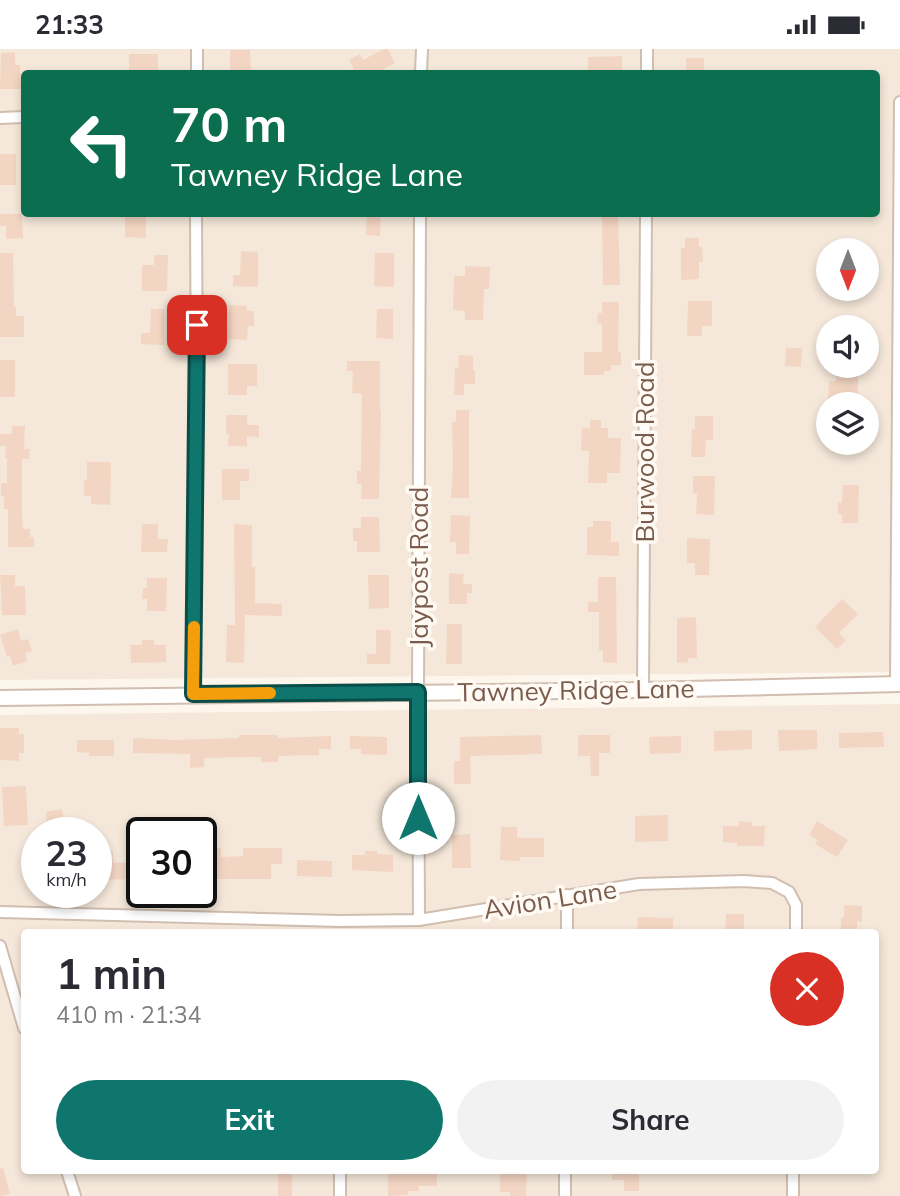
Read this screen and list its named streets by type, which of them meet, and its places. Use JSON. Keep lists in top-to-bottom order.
{
  "streets": {
    "street": [
      "Burwood Road",
      "Jaypost Road",
      "Tawney Ridge Lane",
      "Avion Lane"
    ]
  },
  "crossings": [
    ["Burwood Road", "Tawney Ridge Lane"],
    ["Jaypost Road", "Tawney Ridge Lane"],
    ["Jaypost Road", "Avion Lane"]
  ],
  "north": "bottom",
  "page": {
    "status": "21:33",
    "turn": ["70 m", "Tawney Ridge Lane"],
    "speed": "23 km/h",
    "limit": "30",
    "heading": ["1 min", "410 m · 21:34"],
    "buttons": ["Exit", "Share"]
  }
}
